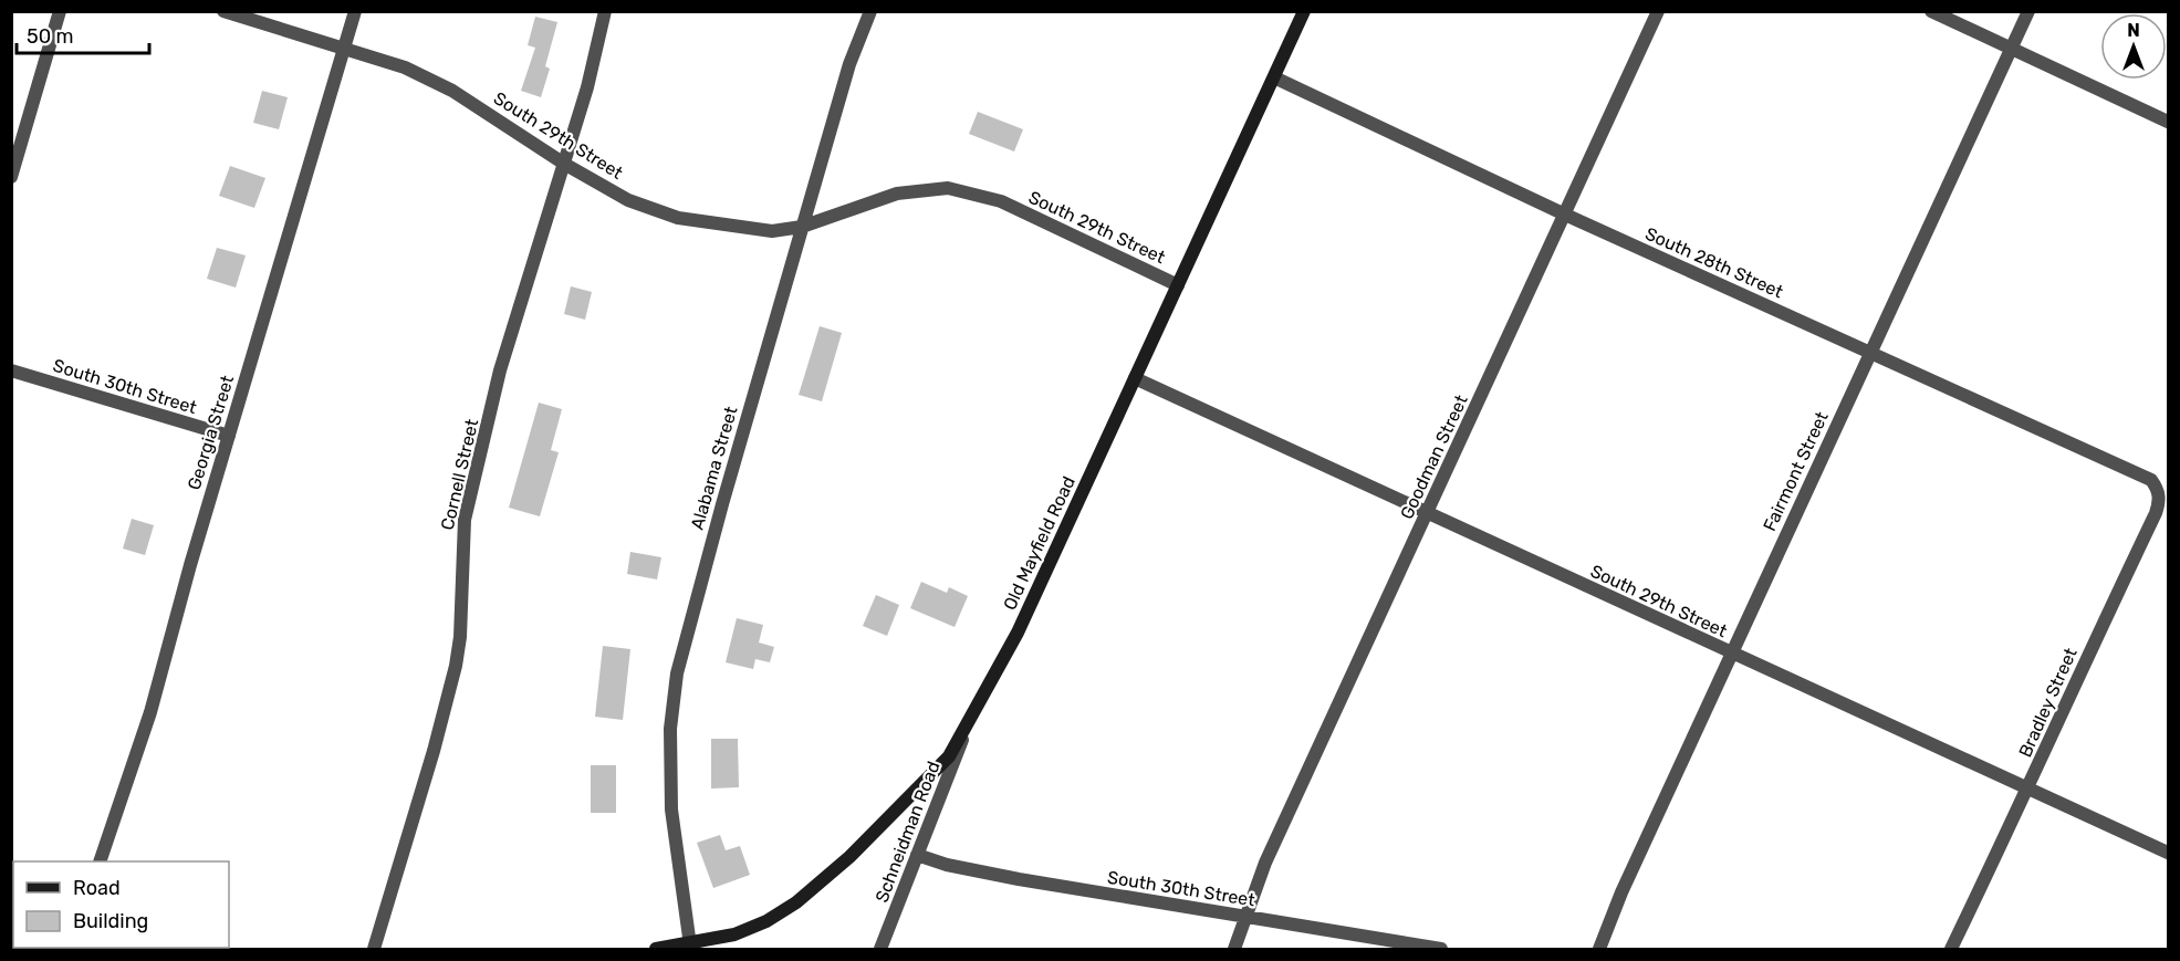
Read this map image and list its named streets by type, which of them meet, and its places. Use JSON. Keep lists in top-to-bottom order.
{
  "streets": {
    "main road": ["Old Mayfield Road"],
    "street": [
      "South 29th Street",
      "South 28th Street",
      "South 30th Street",
      "Georgia Street",
      "Goodman Street",
      "Alabama Street",
      "Fairmont Street",
      "Cornell Street",
      "Bradley Street",
      "Schneidman Road"
    ]
  },
  "crossings": [
    ["South 29th Street", "Georgia Street"],
    ["South 29th Street", "Goodman Street"],
    ["South 29th Street", "Alabama Street"],
    ["South 29th Street", "Fairmont Street"],
    ["South 29th Street", "Cornell Street"],
    ["South 29th Street", "Old Mayfield Road"],
    ["South 29th Street", "Bradley Street"],
    ["South 28th Street", "Goodman Street"],
    ["South 28th Street", "Fairmont Street"],
    ["South 28th Street", "Old Mayfield Road"],
    ["South 28th Street", "Bradley Street"],
    ["South 30th Street", "Georgia Street"],
    ["South 30th Street", "Goodman Street"],
    ["South 30th Street", "Schneidman Road"],
    ["Alabama Street", "Old Mayfield Road"],
    ["Old Mayfield Road", "Schneidman Road"]
  ],
  "legend": ["Road", "Building"],
  "scale_bar": "50 m",
  "north": "top"
}
